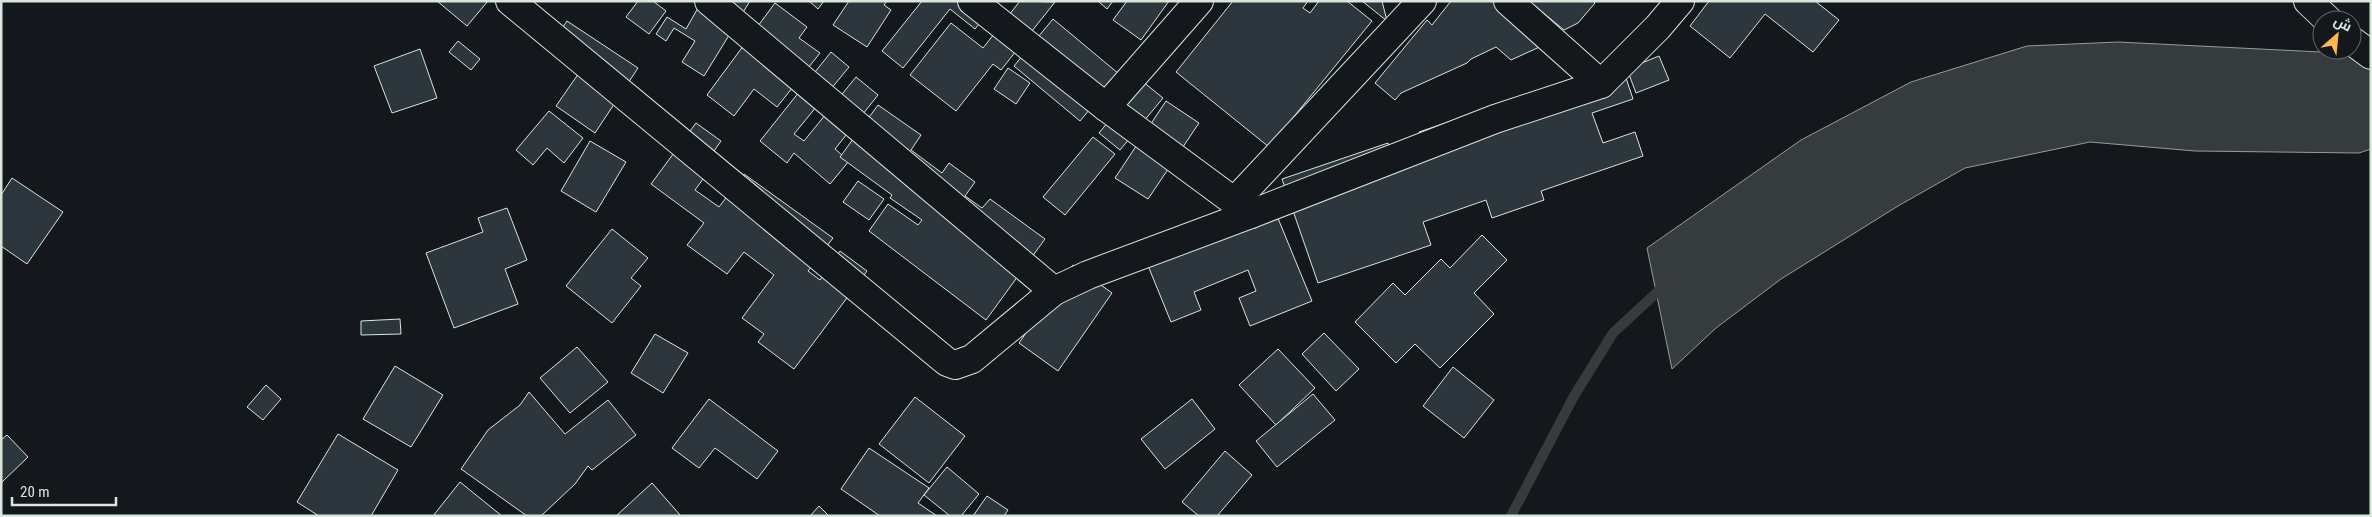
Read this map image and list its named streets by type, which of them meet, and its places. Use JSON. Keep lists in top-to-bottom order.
{
  "scale_bar": "20 m",
  "north": "top right"
}
